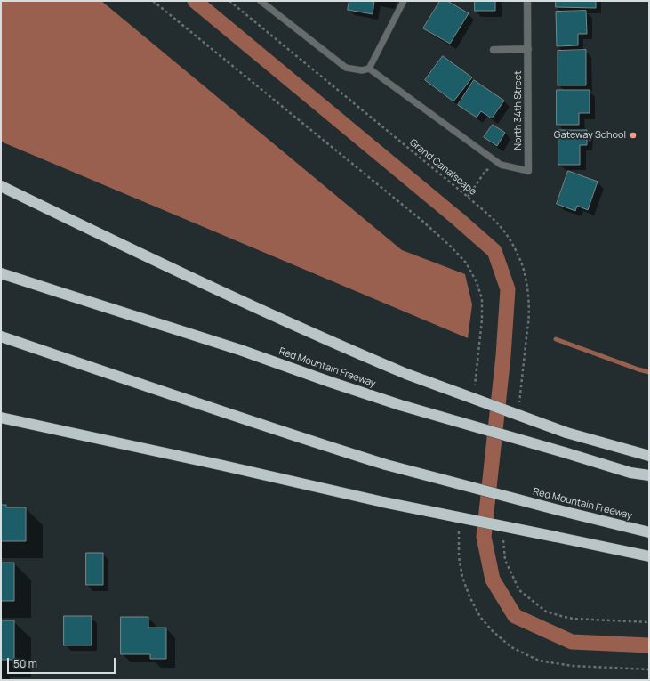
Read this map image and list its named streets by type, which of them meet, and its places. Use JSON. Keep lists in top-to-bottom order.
{
  "streets": {
    "highway": ["Red Mountain Freeway"],
    "street": ["North 34th Street"],
    "path": ["Grand Canalscape"]
  },
  "places": ["Gateway School"],
  "scale_bar": "50 m"
}
